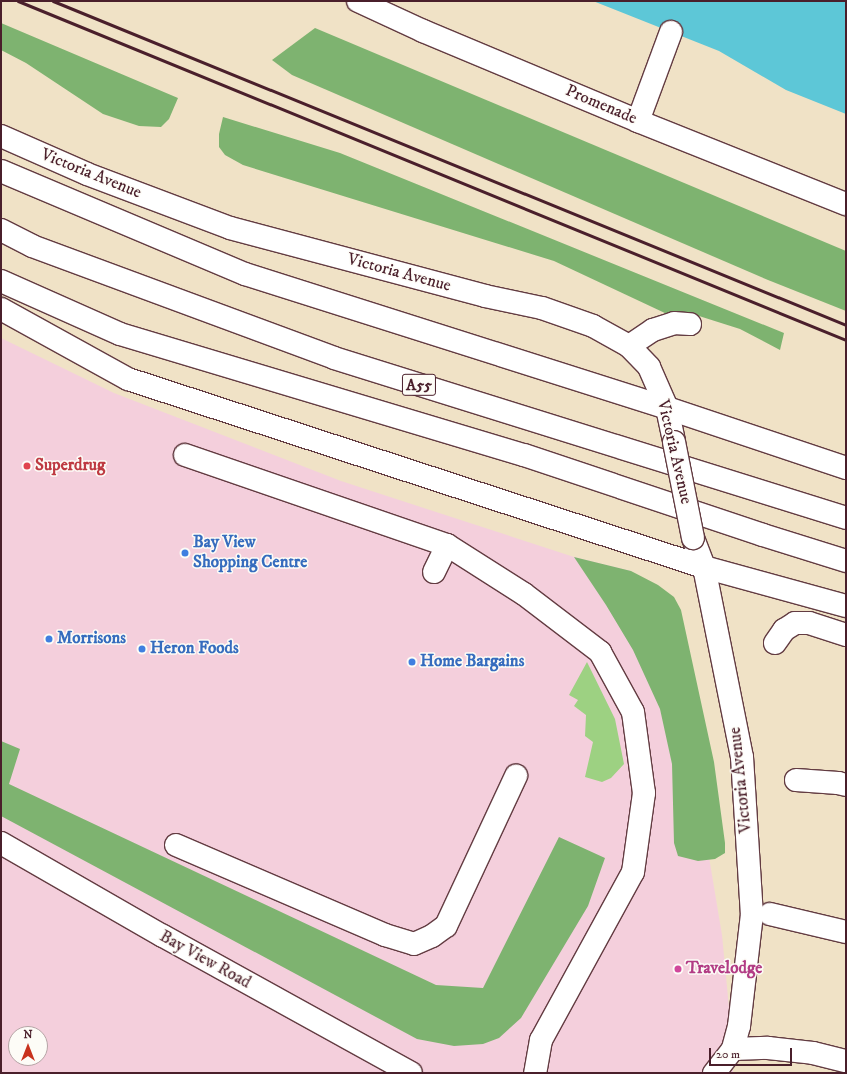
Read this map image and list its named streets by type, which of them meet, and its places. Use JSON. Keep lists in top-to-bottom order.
{
  "streets": {
    "main road": [
      "Promenade",
      "Victoria Avenue",
      "A55",
      "Bay View Road"
    ]
  },
  "places": [
    "Superdrug",
    "Bay View Shopping Centre",
    "Morrisons",
    "Heron Foods",
    "Home Bargains",
    "Travelodge"
  ],
  "scale_bar": "20 m",
  "north": "top"
}
